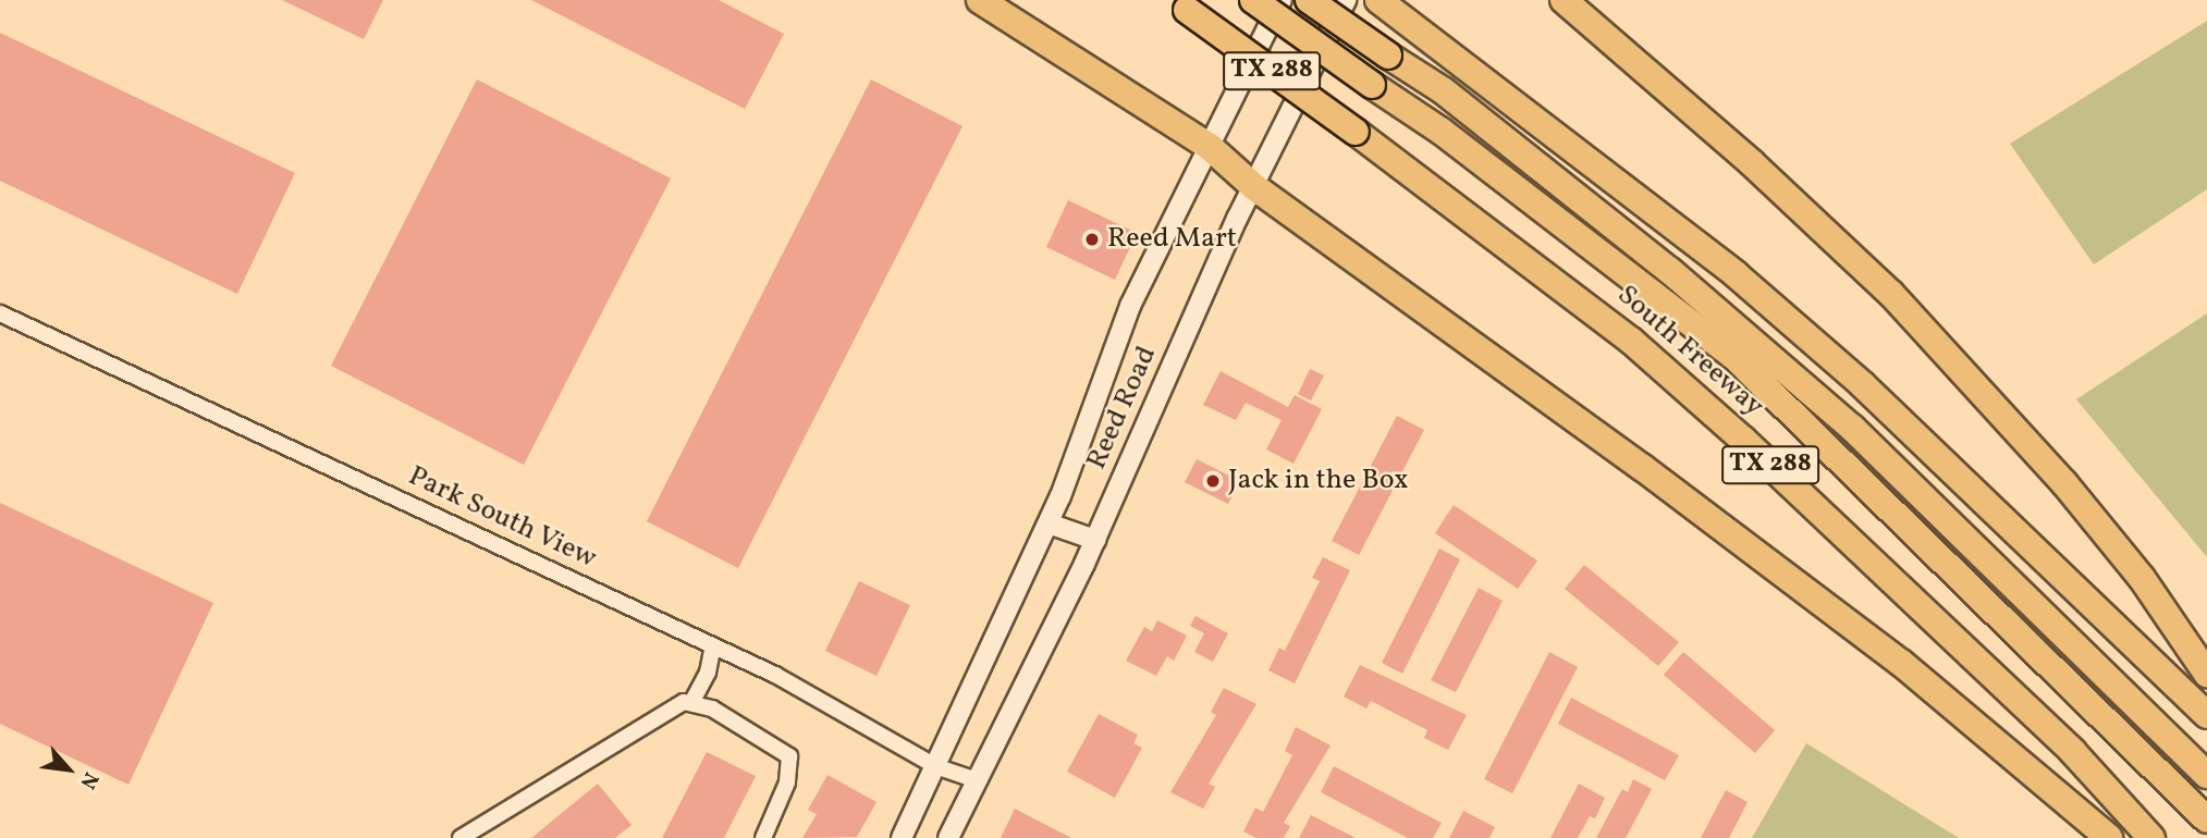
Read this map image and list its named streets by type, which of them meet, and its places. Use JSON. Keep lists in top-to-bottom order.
{
  "streets": {
    "highway": ["TX 288", "South Freeway"],
    "street": ["Reed Road", "Park South View"]
  },
  "crossings": [
    ["Reed Road", "Park South View"]
  ],
  "places": ["Reed Mart", "Jack in the Box"],
  "north": "bottom right"
}
